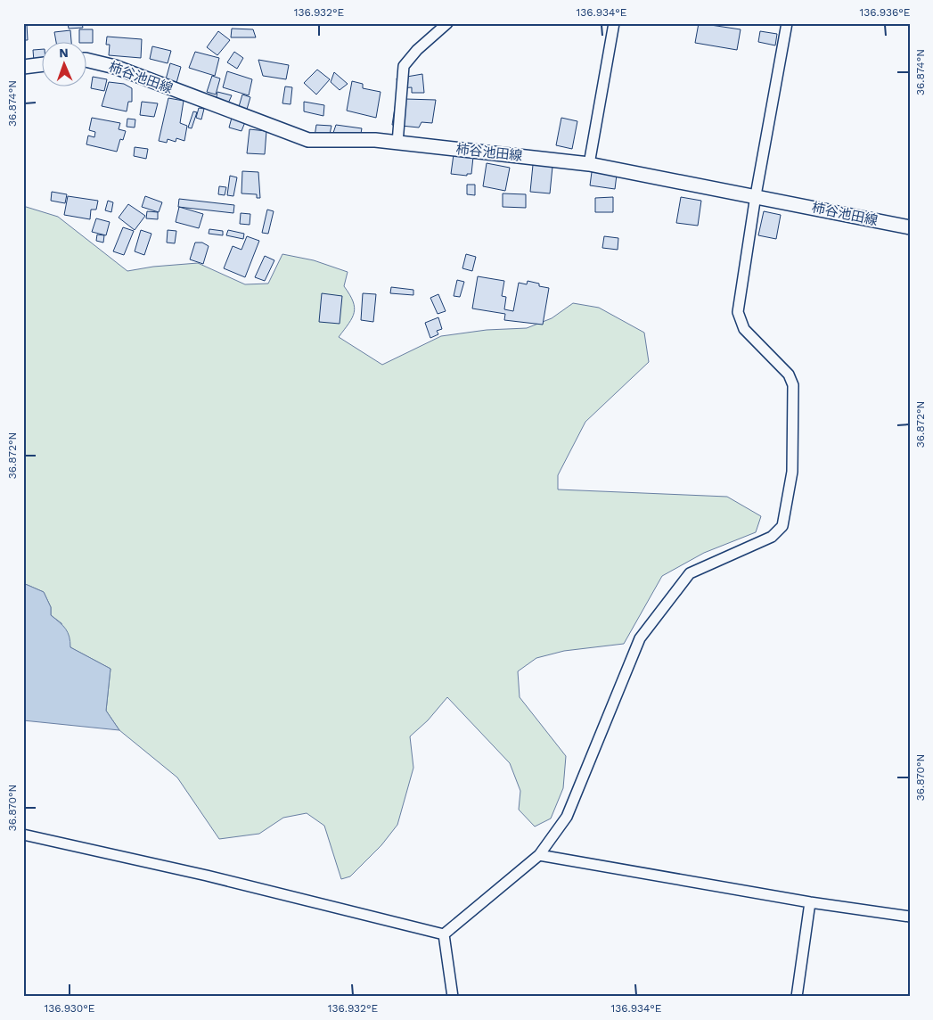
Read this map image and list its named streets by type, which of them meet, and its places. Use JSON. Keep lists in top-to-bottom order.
{
  "streets": {
    "main road": ["柿谷池田線"]
  },
  "north": "top",
  "coordinates": [
    "136.932°E",
    "136.934°E",
    "136.936°E",
    "36.874°N",
    "36.872°N",
    "36.870°N",
    "136.930°E"
  ]
}
